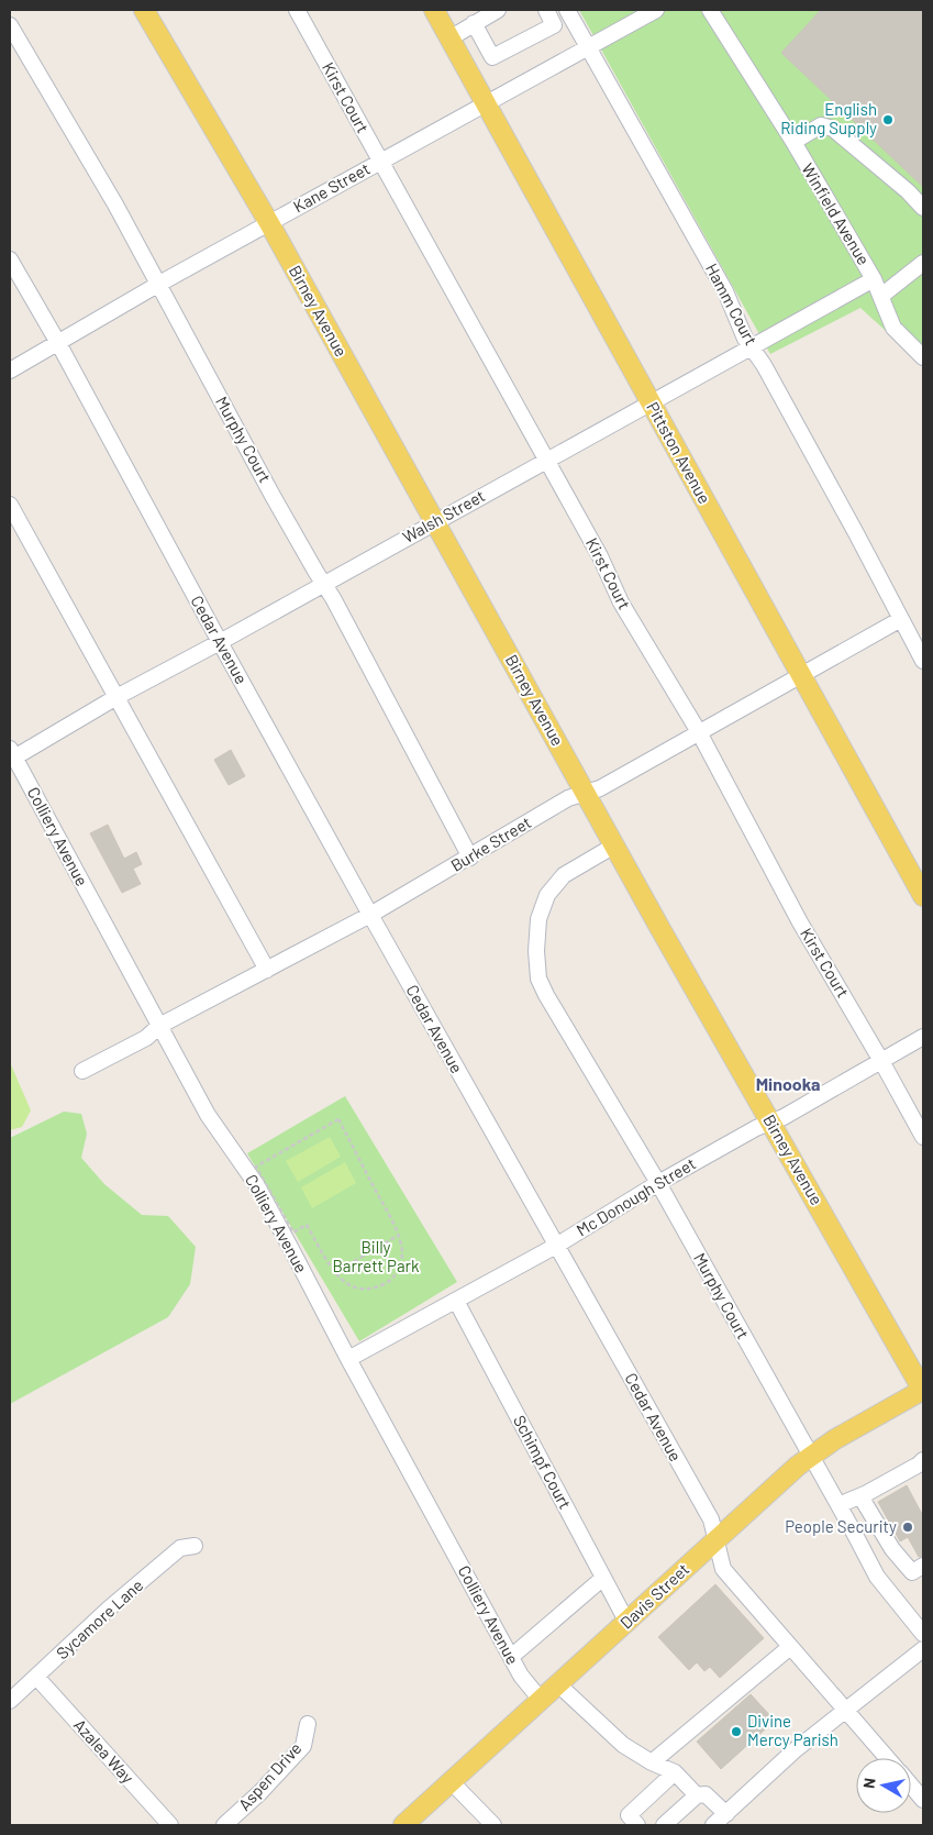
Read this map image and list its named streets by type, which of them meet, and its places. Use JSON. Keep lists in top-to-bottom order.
{
  "streets": {
    "main road": ["Birney Avenue", "Pittston Avenue", "Davis Street"],
    "street": [
      "Kirst Court",
      "Kane Street",
      "Winfield Avenue",
      "Hamm Court",
      "Murphy Court",
      "Walsh Street",
      "Cedar Avenue",
      "Colliery Avenue",
      "Burke Street",
      "Mc Donough Street",
      "Schimpf Court",
      "Sycamore Lane",
      "Azalea Way",
      "Aspen Drive"
    ]
  },
  "crossings": [
    ["Kirst Court", "Kane Street"],
    ["Kirst Court", "Walsh Street"],
    ["Kirst Court", "Burke Street"],
    ["Kirst Court", "Mc Donough Street"],
    ["Kane Street", "Hamm Court"],
    ["Kane Street", "Birney Avenue"],
    ["Kane Street", "Murphy Court"],
    ["Kane Street", "Pittston Avenue"],
    ["Kane Street", "Cedar Avenue"],
    ["Winfield Avenue", "Walsh Street"],
    ["Hamm Court", "Walsh Street"],
    ["Hamm Court", "Burke Street"],
    ["Birney Avenue", "Murphy Court"],
    ["Birney Avenue", "Walsh Street"],
    ["Birney Avenue", "Burke Street"],
    ["Birney Avenue", "Mc Donough Street"],
    ["Birney Avenue", "Davis Street"],
    ["Murphy Court", "Walsh Street"],
    ["Murphy Court", "Burke Street"],
    ["Murphy Court", "Mc Donough Street"],
    ["Murphy Court", "Davis Street"],
    ["Pittston Avenue", "Walsh Street"],
    ["Pittston Avenue", "Burke Street"],
    ["Walsh Street", "Cedar Avenue"],
    ["Walsh Street", "Colliery Avenue"],
    ["Cedar Avenue", "Burke Street"],
    ["Cedar Avenue", "Mc Donough Street"],
    ["Cedar Avenue", "Davis Street"],
    ["Colliery Avenue", "Burke Street"],
    ["Colliery Avenue", "Mc Donough Street"],
    ["Colliery Avenue", "Davis Street"],
    ["Mc Donough Street", "Schimpf Court"],
    ["Schimpf Court", "Davis Street"],
    ["Sycamore Lane", "Azalea Way"]
  ],
  "districts": ["Minooka"],
  "parks": ["Billy Barrett Park"],
  "places": ["English Riding Supply", "People Security", "Divine Mercy Parish"],
  "north": "left"
}
